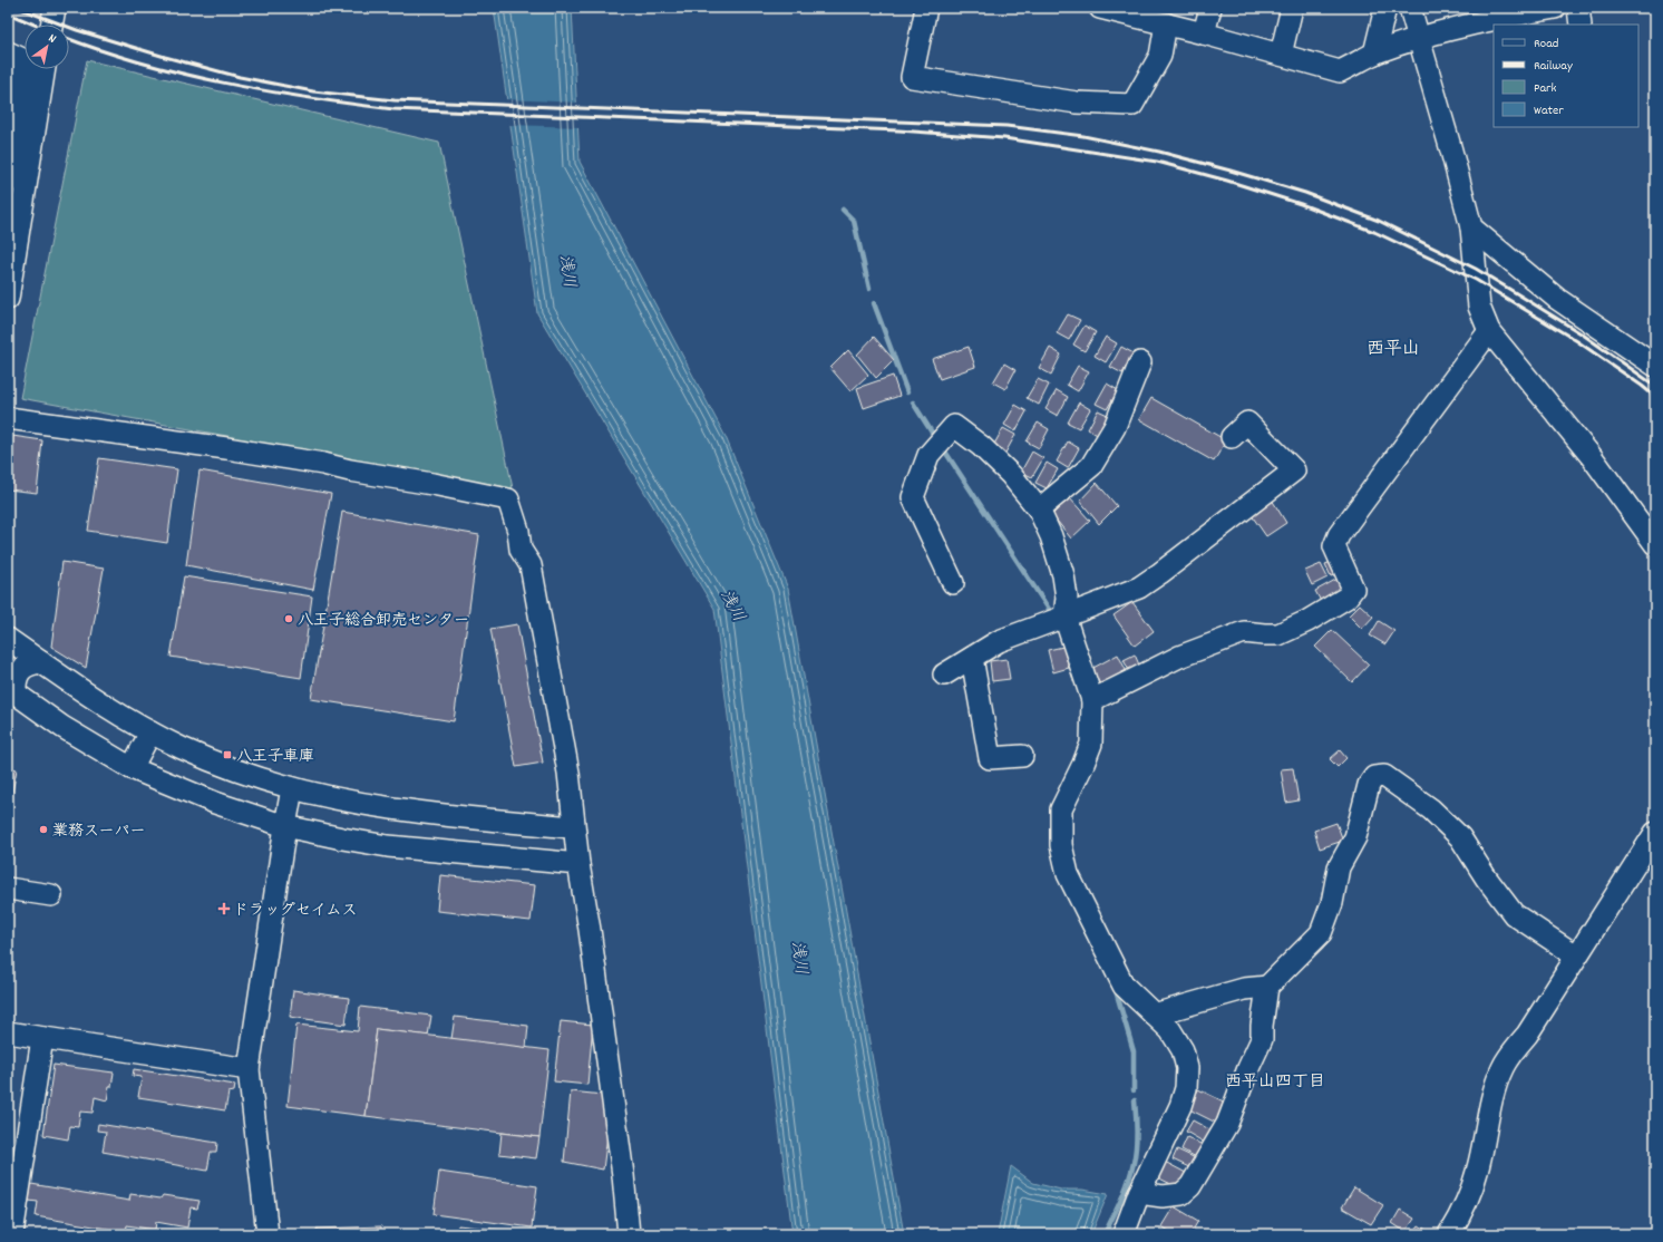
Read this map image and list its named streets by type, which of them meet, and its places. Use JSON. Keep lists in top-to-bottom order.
{
  "districts": ["西平山", "西平山四丁目"],
  "water": ["浅川"],
  "places": {
    "other": ["八王子総合卸売センター", "業務スーパー"],
    "transit": ["八王子車庫"],
    "health": ["ドラッグセイムス"]
  },
  "legend": [
    "Road",
    "Railway",
    "Park",
    "Water"
  ],
  "north": "top right"
}
